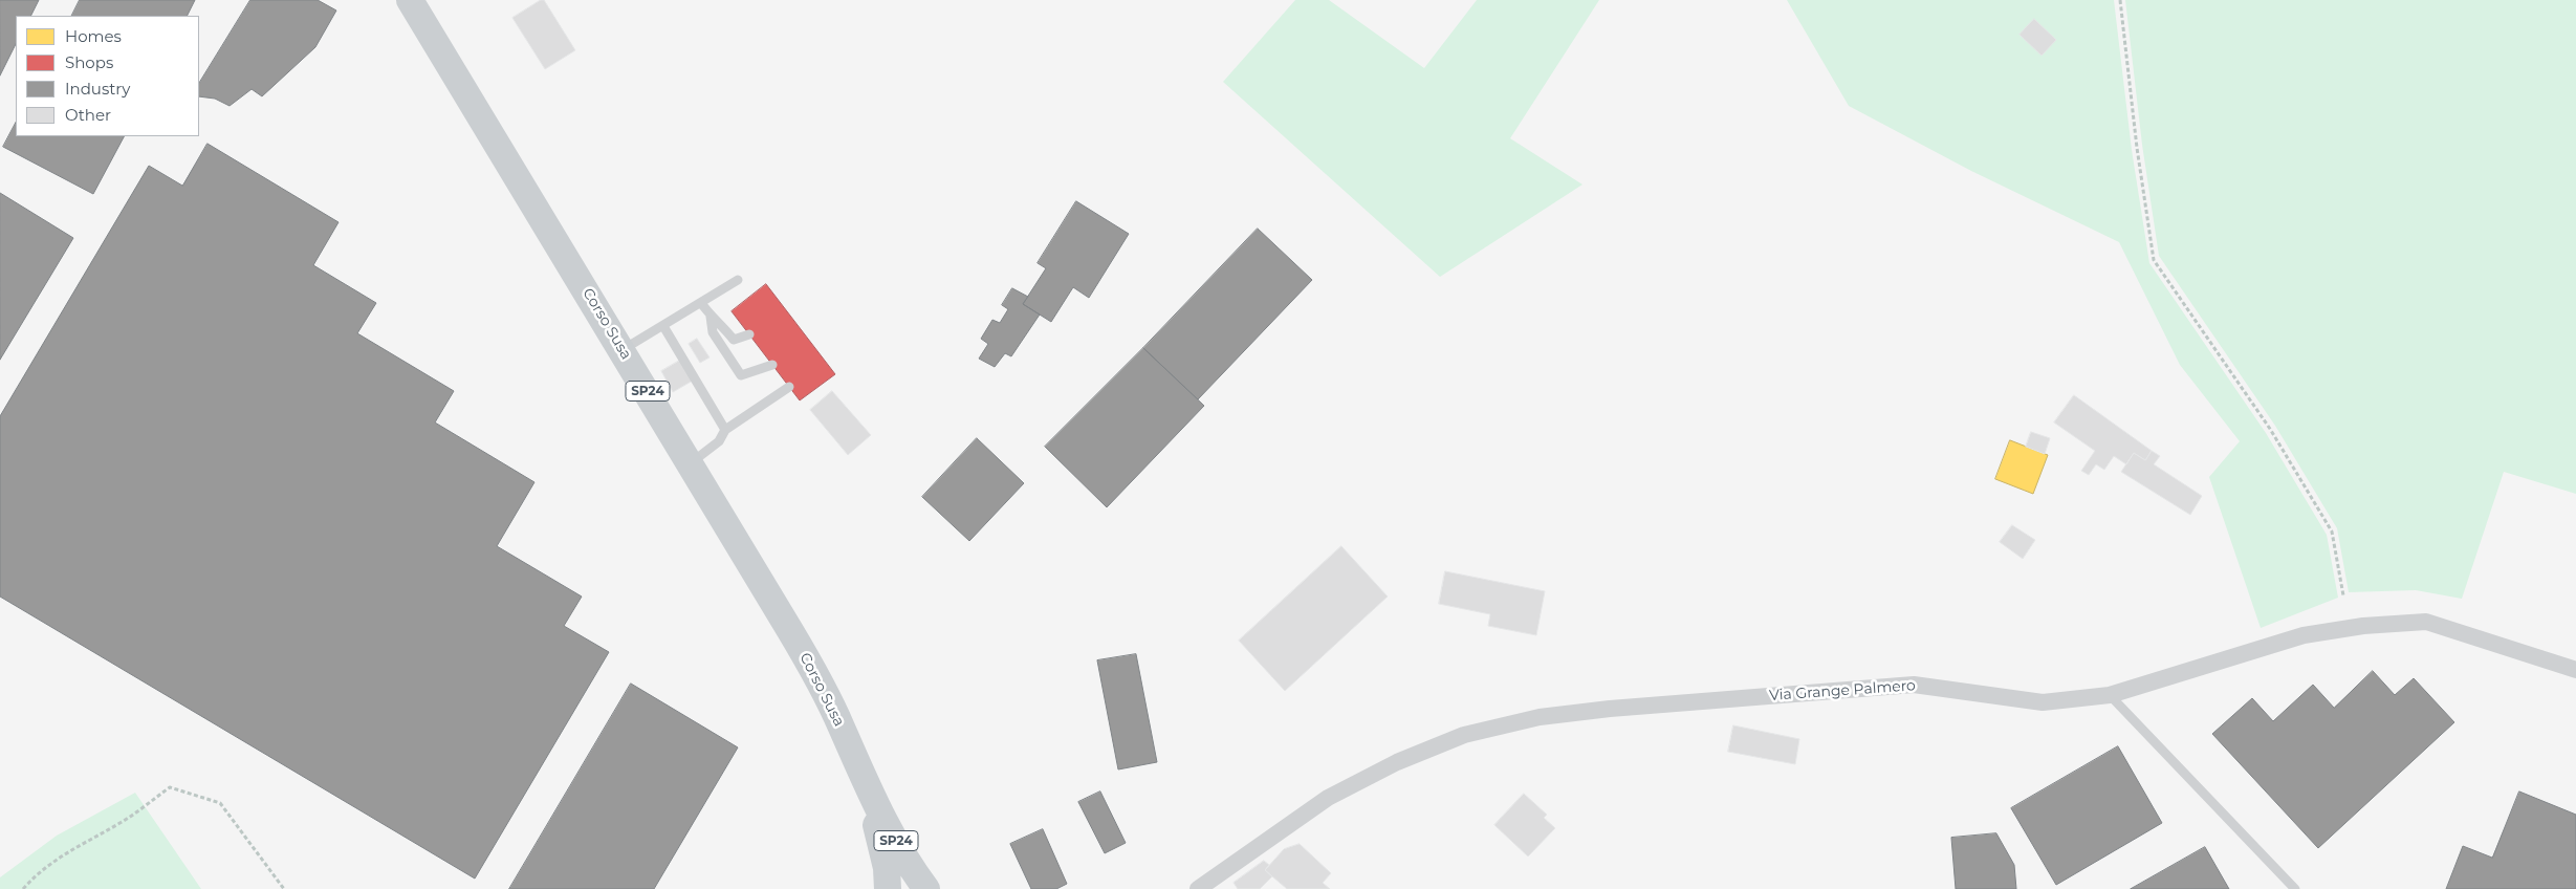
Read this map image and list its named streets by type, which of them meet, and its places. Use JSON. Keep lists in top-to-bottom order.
{
  "streets": {
    "main road": ["Corso Susa", "SP24"],
    "street": ["Via Grange Palmero"]
  },
  "legend": [
    "Homes",
    "Shops",
    "Industry",
    "Other"
  ]
}
